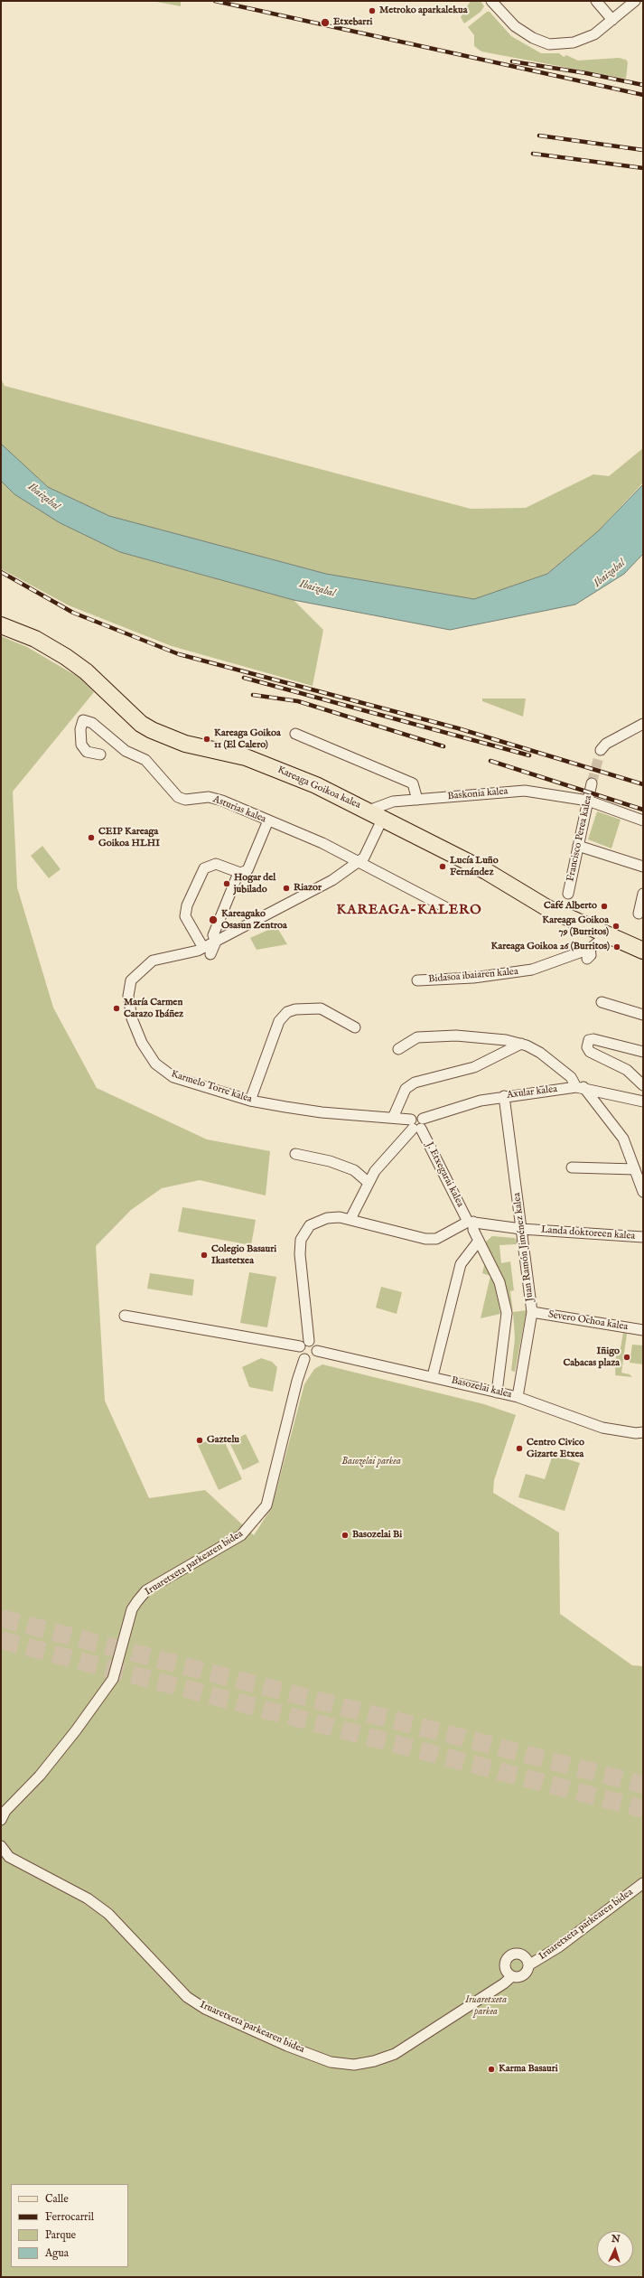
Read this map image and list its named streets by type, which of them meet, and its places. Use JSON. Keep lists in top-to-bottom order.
{
  "streets": {
    "main road": ["Kareaga Goikoa kalea"],
    "street": [
      "Baskonia kalea",
      "Asturias kalea",
      "Francisco Perea kalea",
      "Bidasoa ibaiaren kalea",
      "Karmelo Torre kalea",
      "Axular kalea",
      "J. Etxegarai kalea",
      "Landa doktoreen kalea",
      "Juan Ramón Jiménez kalea",
      "Severo Ochoa kalea",
      "Basozelai kalea",
      "Iruaretxeta parkearen bidea"
    ]
  },
  "crossings": [
    ["Kareaga Goikoa kalea", "Baskonia kalea"],
    ["Kareaga Goikoa kalea", "Bidasoa ibaiaren kalea"],
    ["Kareaga Goikoa kalea", "Karmelo Torre kalea"],
    ["Baskonia kalea", "Francisco Perea kalea"],
    ["Baskonia kalea", "Karmelo Torre kalea"],
    ["Asturias kalea", "Karmelo Torre kalea"],
    ["Karmelo Torre kalea", "Axular kalea"],
    ["Karmelo Torre kalea", "J. Etxegarai kalea"],
    ["Axular kalea", "J. Etxegarai kalea"],
    ["Axular kalea", "Juan Ramón Jiménez kalea"],
    ["J. Etxegarai kalea", "Landa doktoreen kalea"],
    ["J. Etxegarai kalea", "Basozelai kalea"],
    ["Landa doktoreen kalea", "Juan Ramón Jiménez kalea"],
    ["Juan Ramón Jiménez kalea", "Severo Ochoa kalea"],
    ["Juan Ramón Jiménez kalea", "Basozelai kalea"],
    ["Basozelai kalea", "Iruaretxeta parkearen bidea"]
  ],
  "districts": ["KAREAGA-KALERO"],
  "water": ["Ibaizabal"],
  "parks": ["Basozelai parkea", "Iruaretxeta parkea"],
  "places": [
    "Metroko aparkalekua",
    "Etxebarri",
    "Kareaga Goikoa 11 (El Calero)",
    "CEIP Kareaga Goikoa HLHI",
    "Lucía Luño Fernández",
    "Hogar del jubilado",
    "Riazor",
    "Café Alberto",
    "Kareagako Osasun Zentroa",
    "Kareaga Goikoa 79 (Burritos)",
    "Kareaga Goikoa 26 (Burritos)",
    "María Carmen Carazo Ibáñez",
    "Colegio Basauri Ikastetxea",
    "Iñigo Cabacas plaza",
    "Gaztelu",
    "Centro Civico Gizarte Etxea",
    "Basozelai Bi",
    "Karma Basauri"
  ],
  "legend": [
    "Calle",
    "Ferrocarril",
    "Parque",
    "Agua"
  ],
  "north": "top"
}
